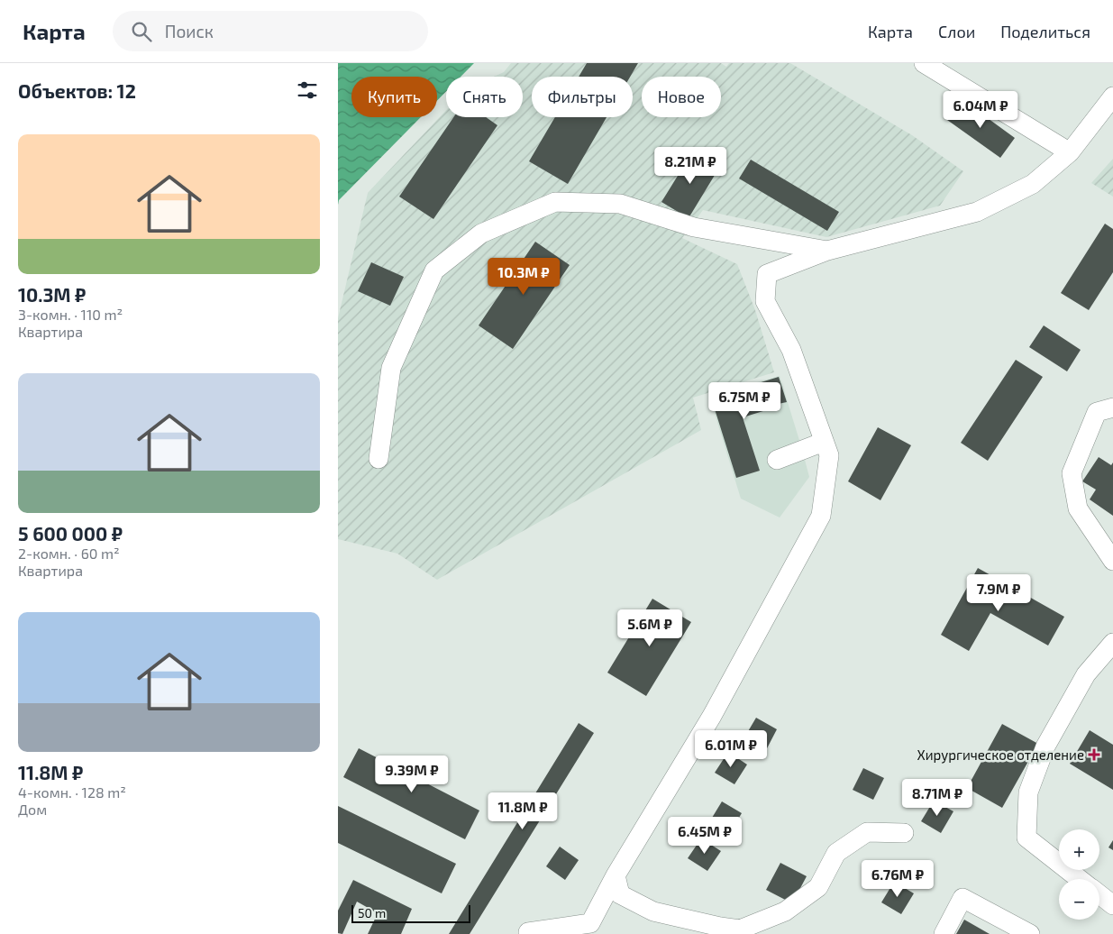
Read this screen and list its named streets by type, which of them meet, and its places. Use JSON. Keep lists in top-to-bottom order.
{
  "places": {
    "health": ["Хирургическое отделение"]
  },
  "scale_bar": "50 m",
  "page": {
    "header": "Карта",
    "search": "Поиск",
    "nav": ["Карта", "Слои", "Поделиться"],
    "heading": "Объектов: 12",
    "chip": [
      "Купить",
      "Снять",
      "Фильтры",
      "Новое"
    ],
    "price": [
      "6.04M ₽",
      "8.21M ₽",
      "10.3M ₽",
      "6.75M ₽",
      "7.9M ₽",
      "5.6M ₽",
      "6.01M ₽",
      "9.39M ₽",
      "8.71M ₽",
      "11.8M ₽",
      "6.45M ₽",
      "6.76M ₽"
    ],
    "list": [
      {
        "name": "10.3M ₽",
        "note": "3-комн. · 110 m² · Квартира"
      },
      {
        "name": "5 600 000 ₽",
        "note": "2-комн. · 60 m² · Квартира"
      },
      {
        "name": "11.8M ₽",
        "note": "4-комн. · 128 m² · Дом"
      }
    ],
    "map_buttons": ["+", "−"],
    "scale": "50 m"
  }
}
